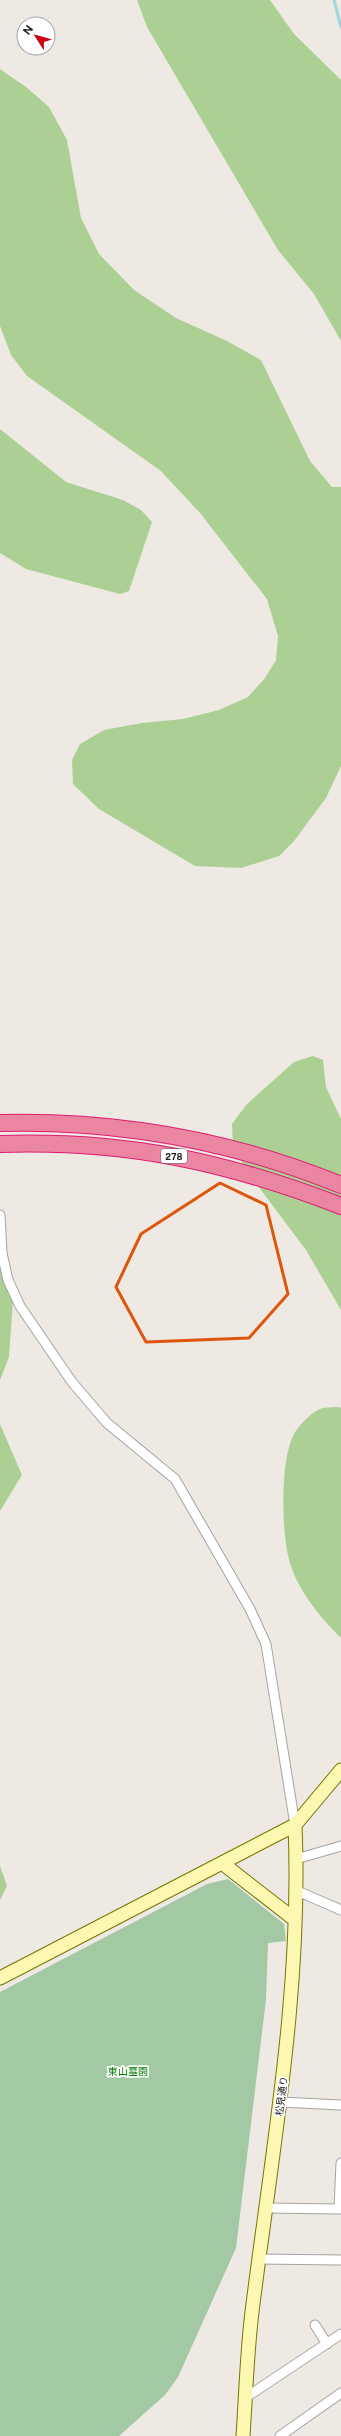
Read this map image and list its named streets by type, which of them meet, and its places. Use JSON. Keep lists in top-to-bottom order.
{
  "streets": {
    "highway": ["278"],
    "street": ["松見通り"]
  },
  "parks": ["東山墓園"],
  "north": "top left"
}
